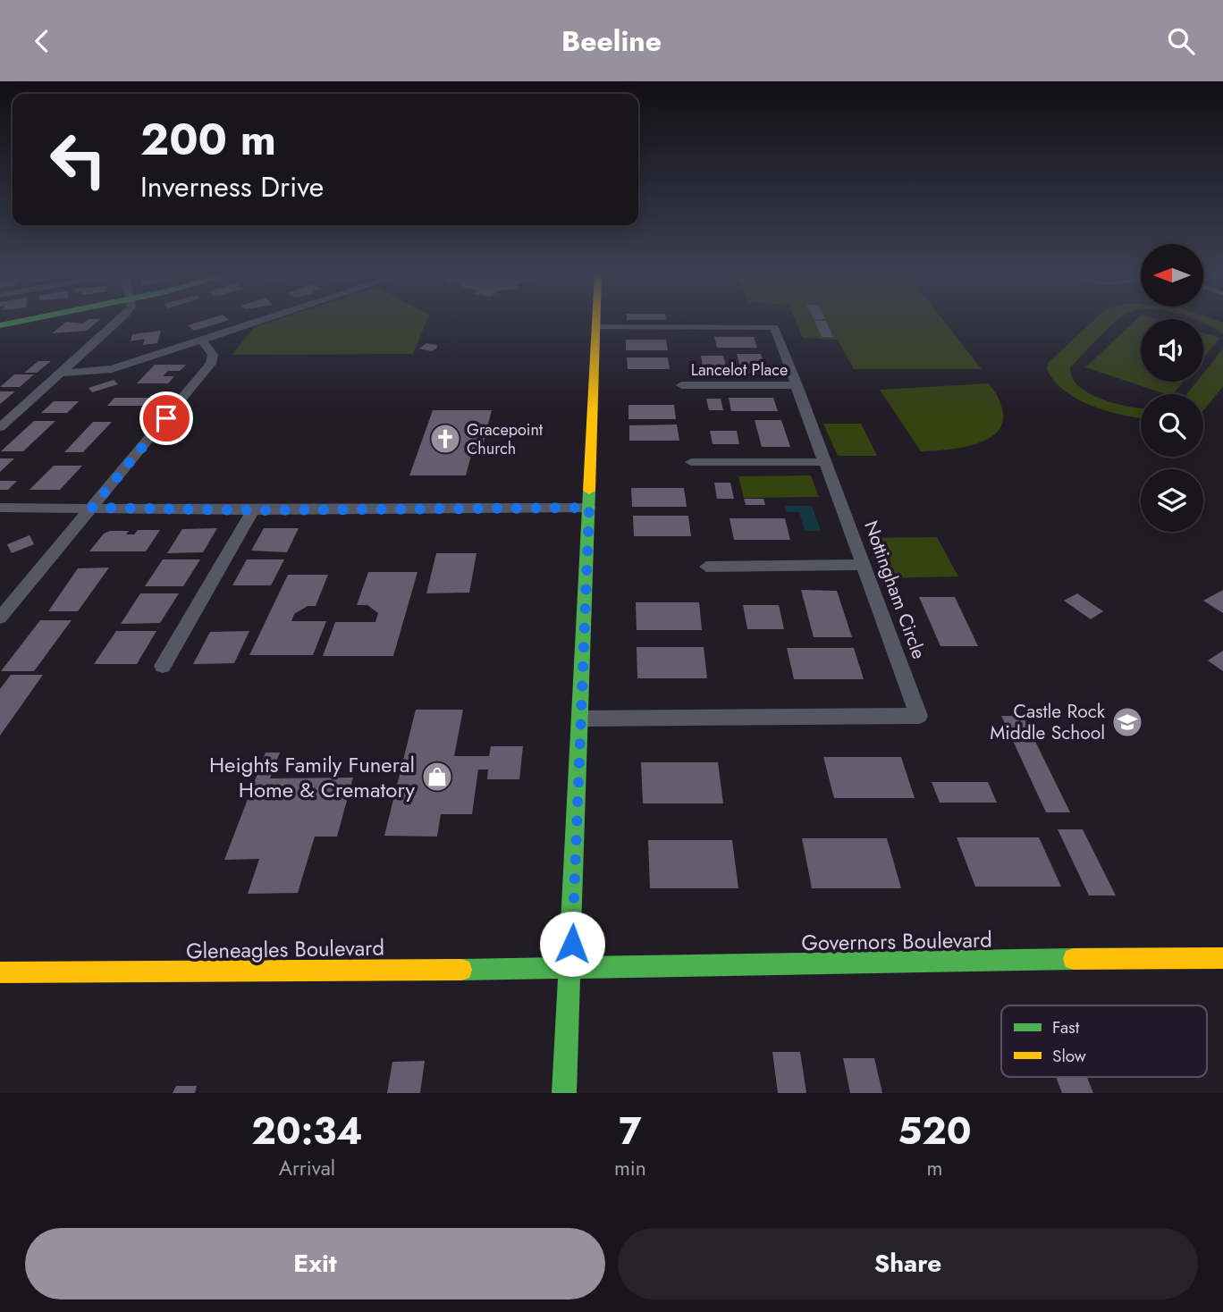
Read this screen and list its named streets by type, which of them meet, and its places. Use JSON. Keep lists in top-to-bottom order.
{
  "streets": {
    "main road": ["Governors Boulevard", "Gleneagles Boulevard"],
    "street": ["Lancelot Place", "Nottingham Circle"]
  },
  "crossings": [
    ["Lancelot Place", "Nottingham Circle"],
    ["Governors Boulevard", "Gleneagles Boulevard"]
  ],
  "places": {
    "church": ["Gracepoint Church"],
    "school or university": ["Castle Rock Middle School"],
    "shop": ["Heights Family Funeral Home & Crematory"]
  },
  "legend": ["Fast", "Slow"],
  "north": "left",
  "page": {
    "header": "Beeline",
    "turn": ["200 m", "Inverness Drive"],
    "eta": [
      "20:34",
      "Arrival",
      "7",
      "min",
      "520",
      "m"
    ],
    "buttons": ["Exit", "Share"]
  }
}
